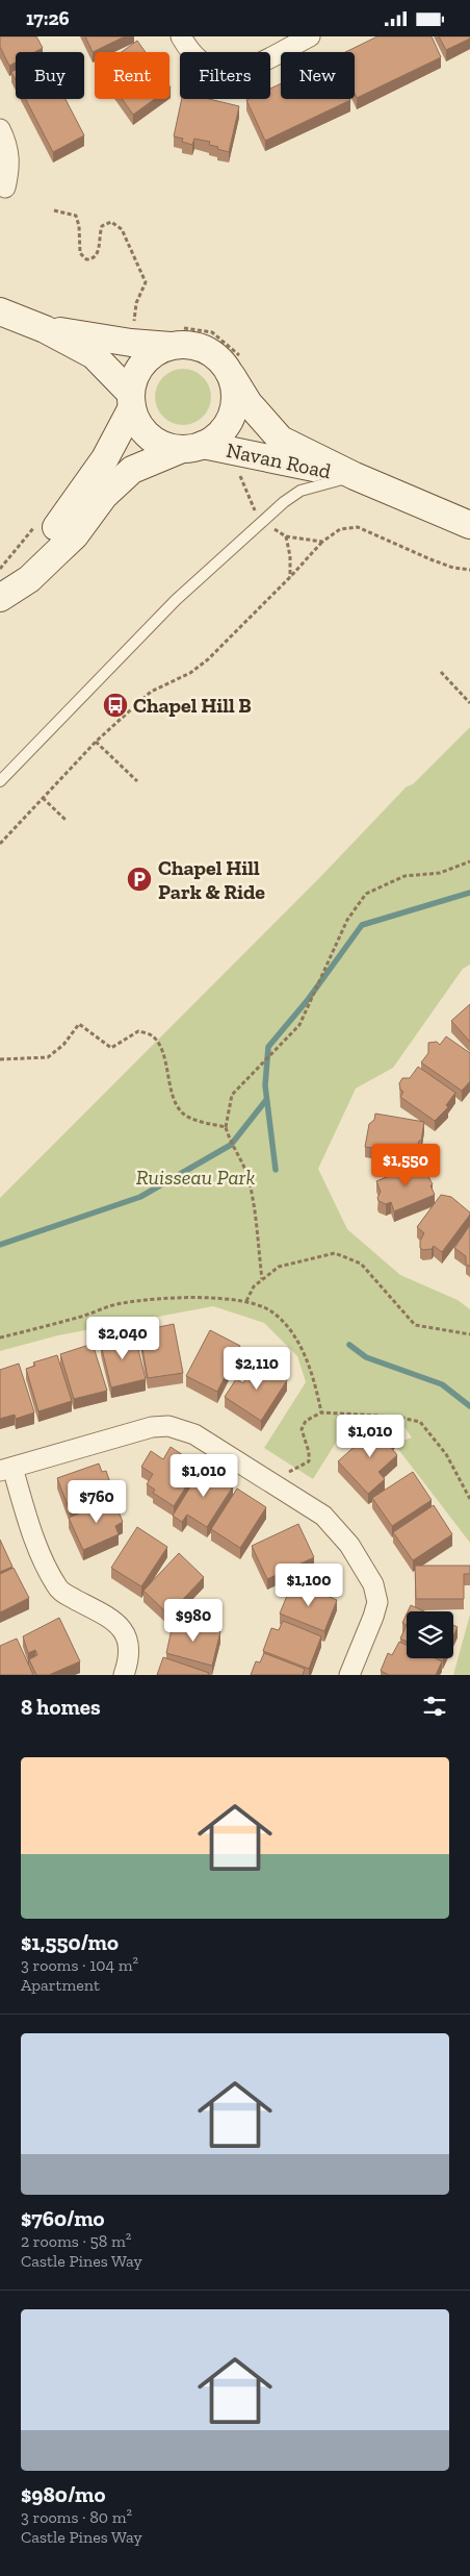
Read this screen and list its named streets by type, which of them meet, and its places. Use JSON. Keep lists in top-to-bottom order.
{
  "streets": {
    "main road": ["Navan Road"]
  },
  "parks": ["Ruisseau Park"],
  "places": {
    "bus stop": ["Chapel Hill B"],
    "parking": ["Chapel Hill Park & Ride"]
  },
  "page": {
    "status": "17:26",
    "chip": [
      "Buy",
      "Rent",
      "Filters",
      "New"
    ],
    "price": [
      "$1,550",
      "$2,040",
      "$2,110",
      "$1,010",
      "$1,010",
      "$760",
      "$1,100",
      "$980"
    ],
    "heading": "8 homes",
    "list": [
      {
        "name": "$1,550/mo",
        "note": "3 rooms · 104 m² · Apartment"
      },
      {
        "name": "$760/mo",
        "note": "2 rooms · 58 m² · Castle Pines Way"
      },
      {
        "name": "$980/mo",
        "note": "3 rooms · 80 m² · Castle Pines Way"
      }
    ]
  }
}
